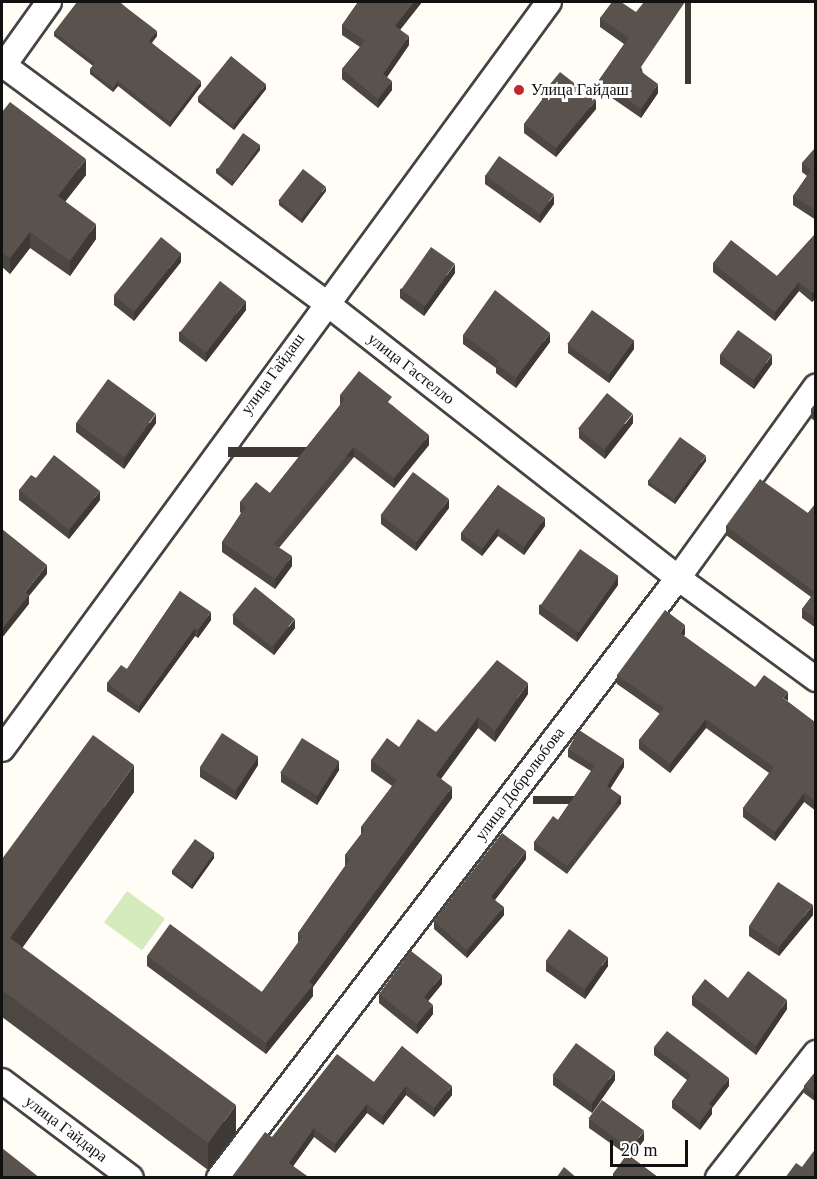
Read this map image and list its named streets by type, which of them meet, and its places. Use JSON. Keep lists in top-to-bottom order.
{
  "streets": {
    "street": [
      "улица Гастелло",
      "улица Гайдаш",
      "улица Добролюбова",
      "улица Гайдара"
    ]
  },
  "crossings": [
    ["улица Гастелло", "улица Гайдаш"],
    ["улица Гастелло", "улица Добролюбова"]
  ],
  "places": ["Улица Гайдаш"],
  "scale_bar": "20 m"
}
